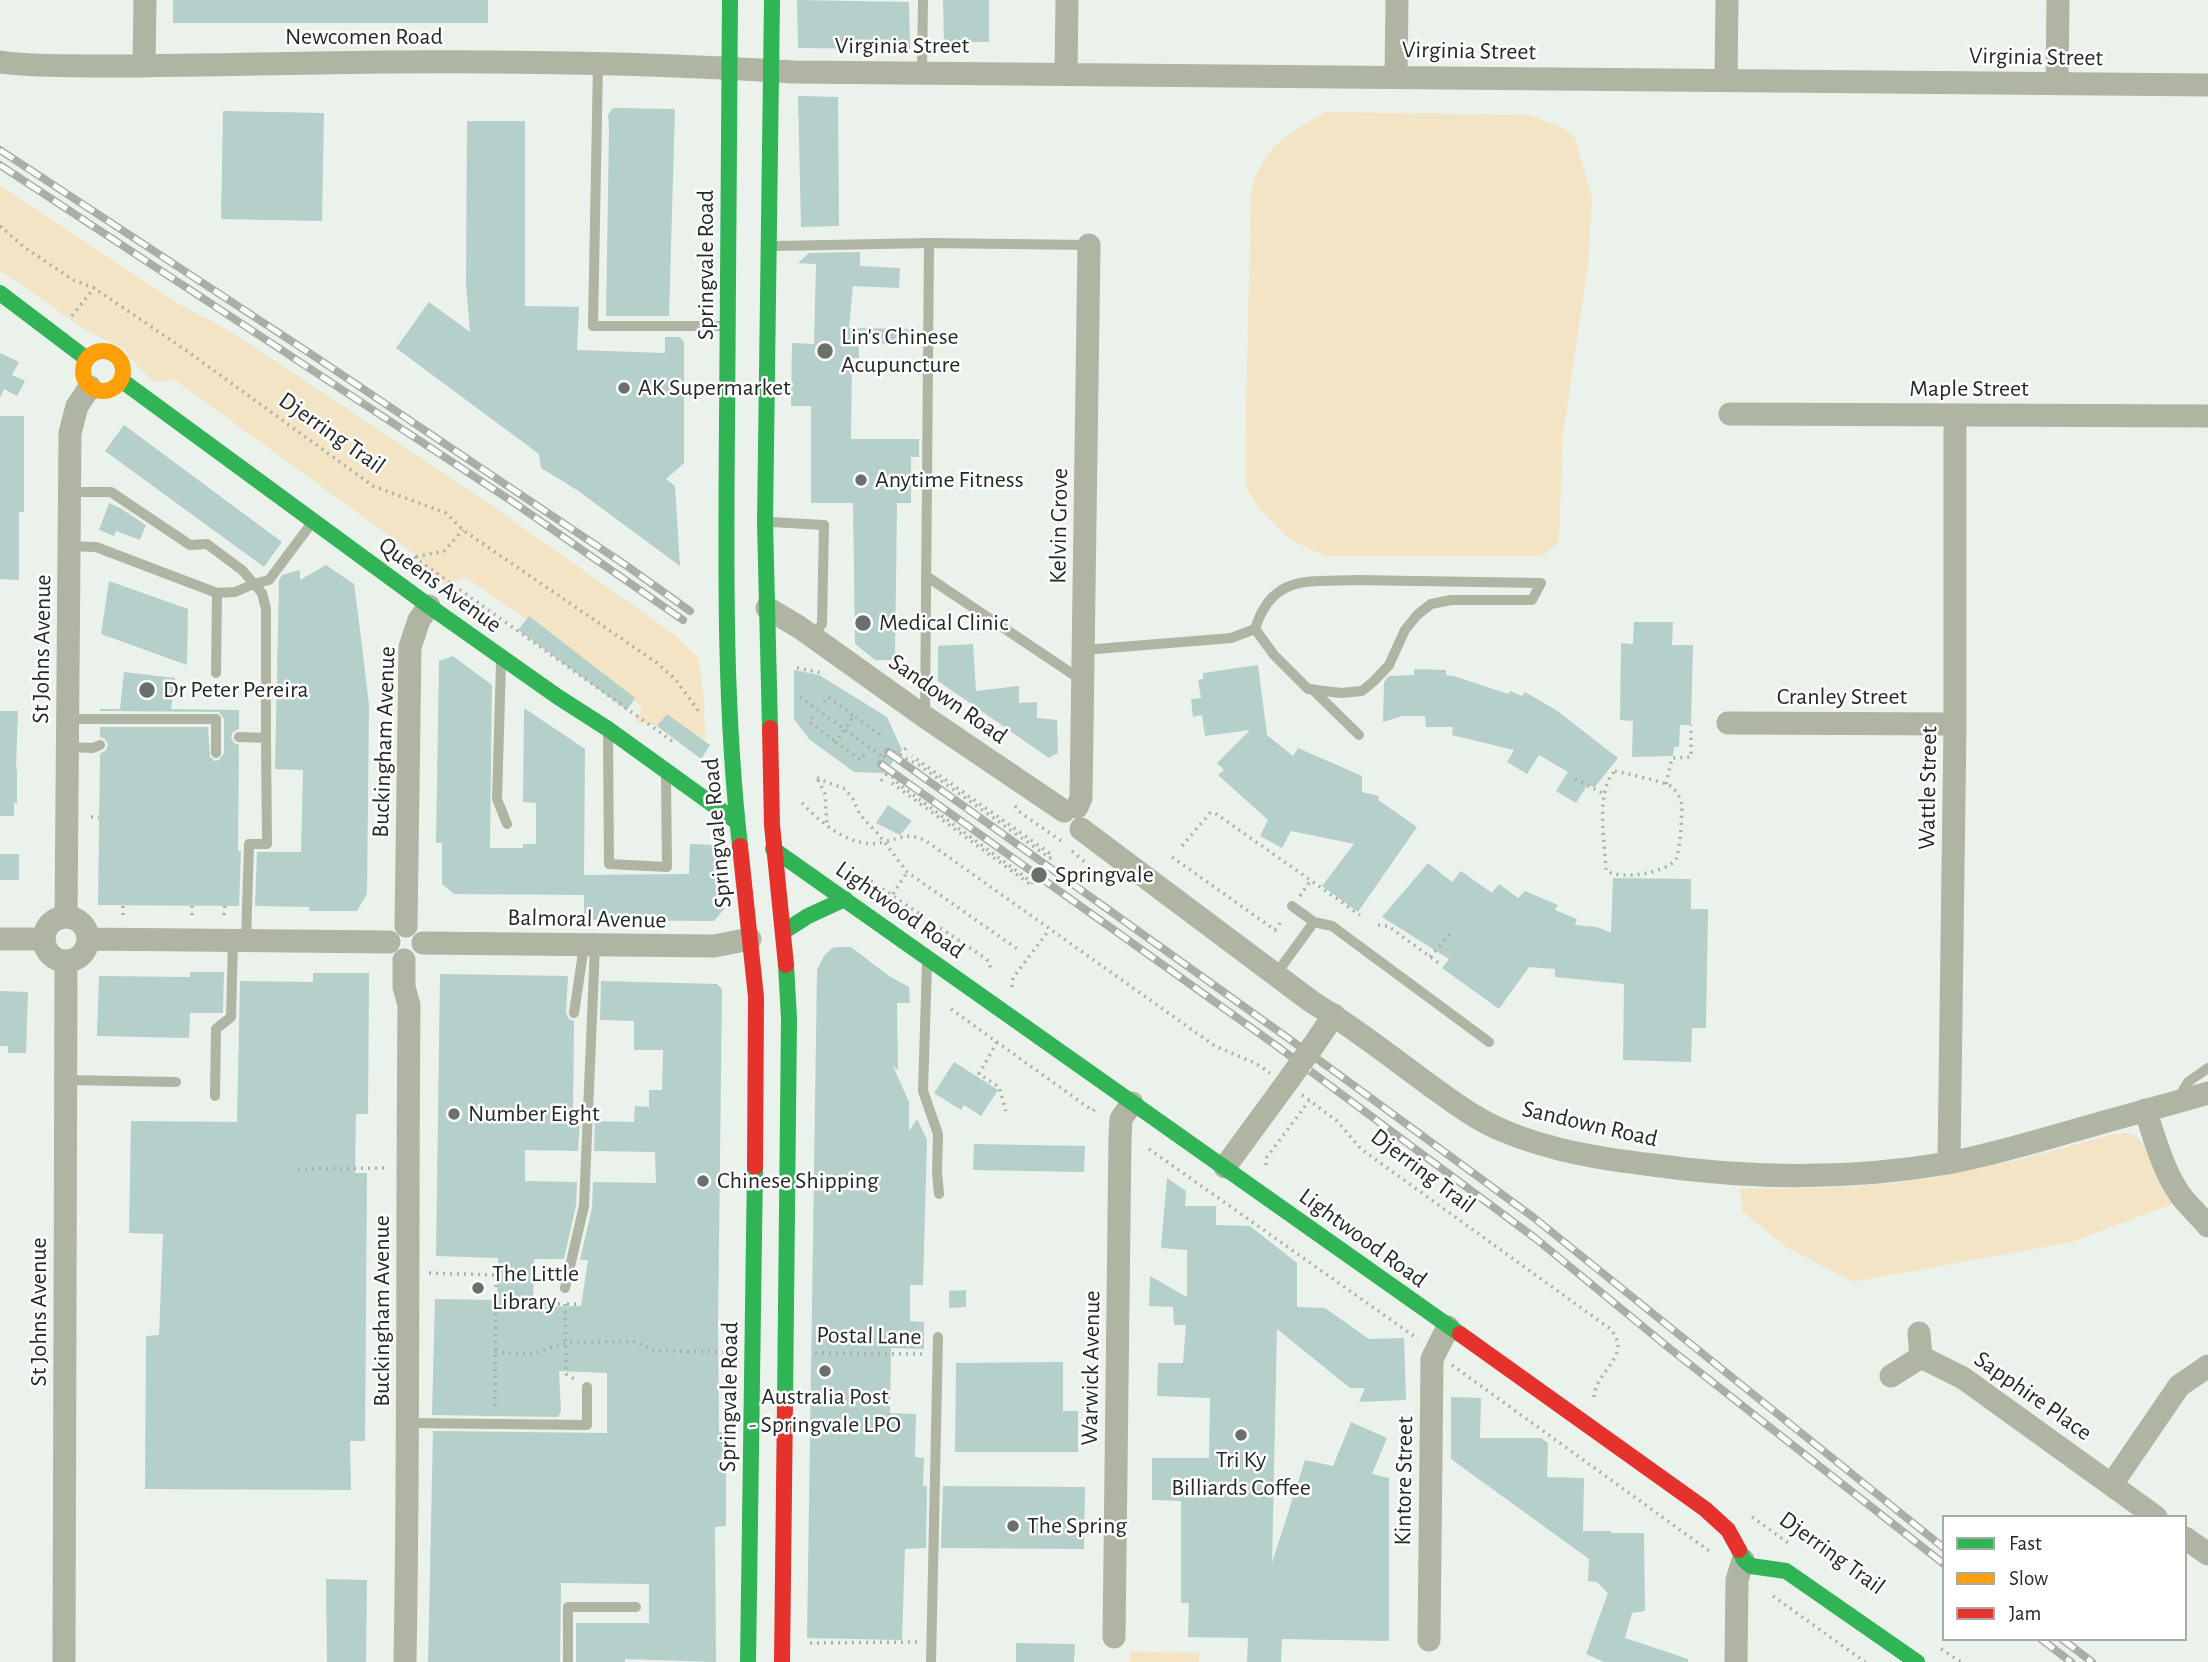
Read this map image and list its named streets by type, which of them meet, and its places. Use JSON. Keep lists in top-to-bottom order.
{
  "streets": {
    "main road": ["Springvale Road", "Queens Avenue", "Lightwood Road"],
    "street": [
      "Newcomen Road",
      "Virginia Street",
      "Maple Street",
      "Kelvin Grove",
      "St Johns Avenue",
      "Cranley Street",
      "Sandown Road",
      "Buckingham Avenue",
      "Wattle Street",
      "Balmoral Avenue",
      "Warwick Avenue",
      "Sapphire Place",
      "Kintore Street"
    ],
    "path": ["Djerring Trail", "Postal Lane"]
  },
  "crossings": [
    ["Newcomen Road", "Virginia Street"],
    ["Newcomen Road", "Springvale Road"],
    ["Virginia Street", "Springvale Road"],
    ["Springvale Road", "Queens Avenue"],
    ["Springvale Road", "Lightwood Road"],
    ["Springvale Road", "Balmoral Avenue"],
    ["Maple Street", "Wattle Street"],
    ["Kelvin Grove", "Sandown Road"],
    ["Queens Avenue", "St Johns Avenue"],
    ["Queens Avenue", "Buckingham Avenue"],
    ["Queens Avenue", "Lightwood Road"],
    ["Cranley Street", "Wattle Street"],
    ["Sandown Road", "Wattle Street"],
    ["Buckingham Avenue", "Balmoral Avenue"],
    ["Lightwood Road", "Warwick Avenue"],
    ["Lightwood Road", "Kintore Street"]
  ],
  "places": [
    "Lin's Chinese Acupuncture",
    "AK Supermarket",
    "Anytime Fitness",
    "Medical Clinic",
    "Dr Peter Pereira",
    "Springvale",
    "Number Eight",
    "Chinese Shipping",
    "The Little Library",
    "Australia Post - Springvale LPO",
    "Tri Ky Billiards Coffee",
    "The Spring"
  ],
  "legend": ["Fast", "Slow", "Jam"]
}
